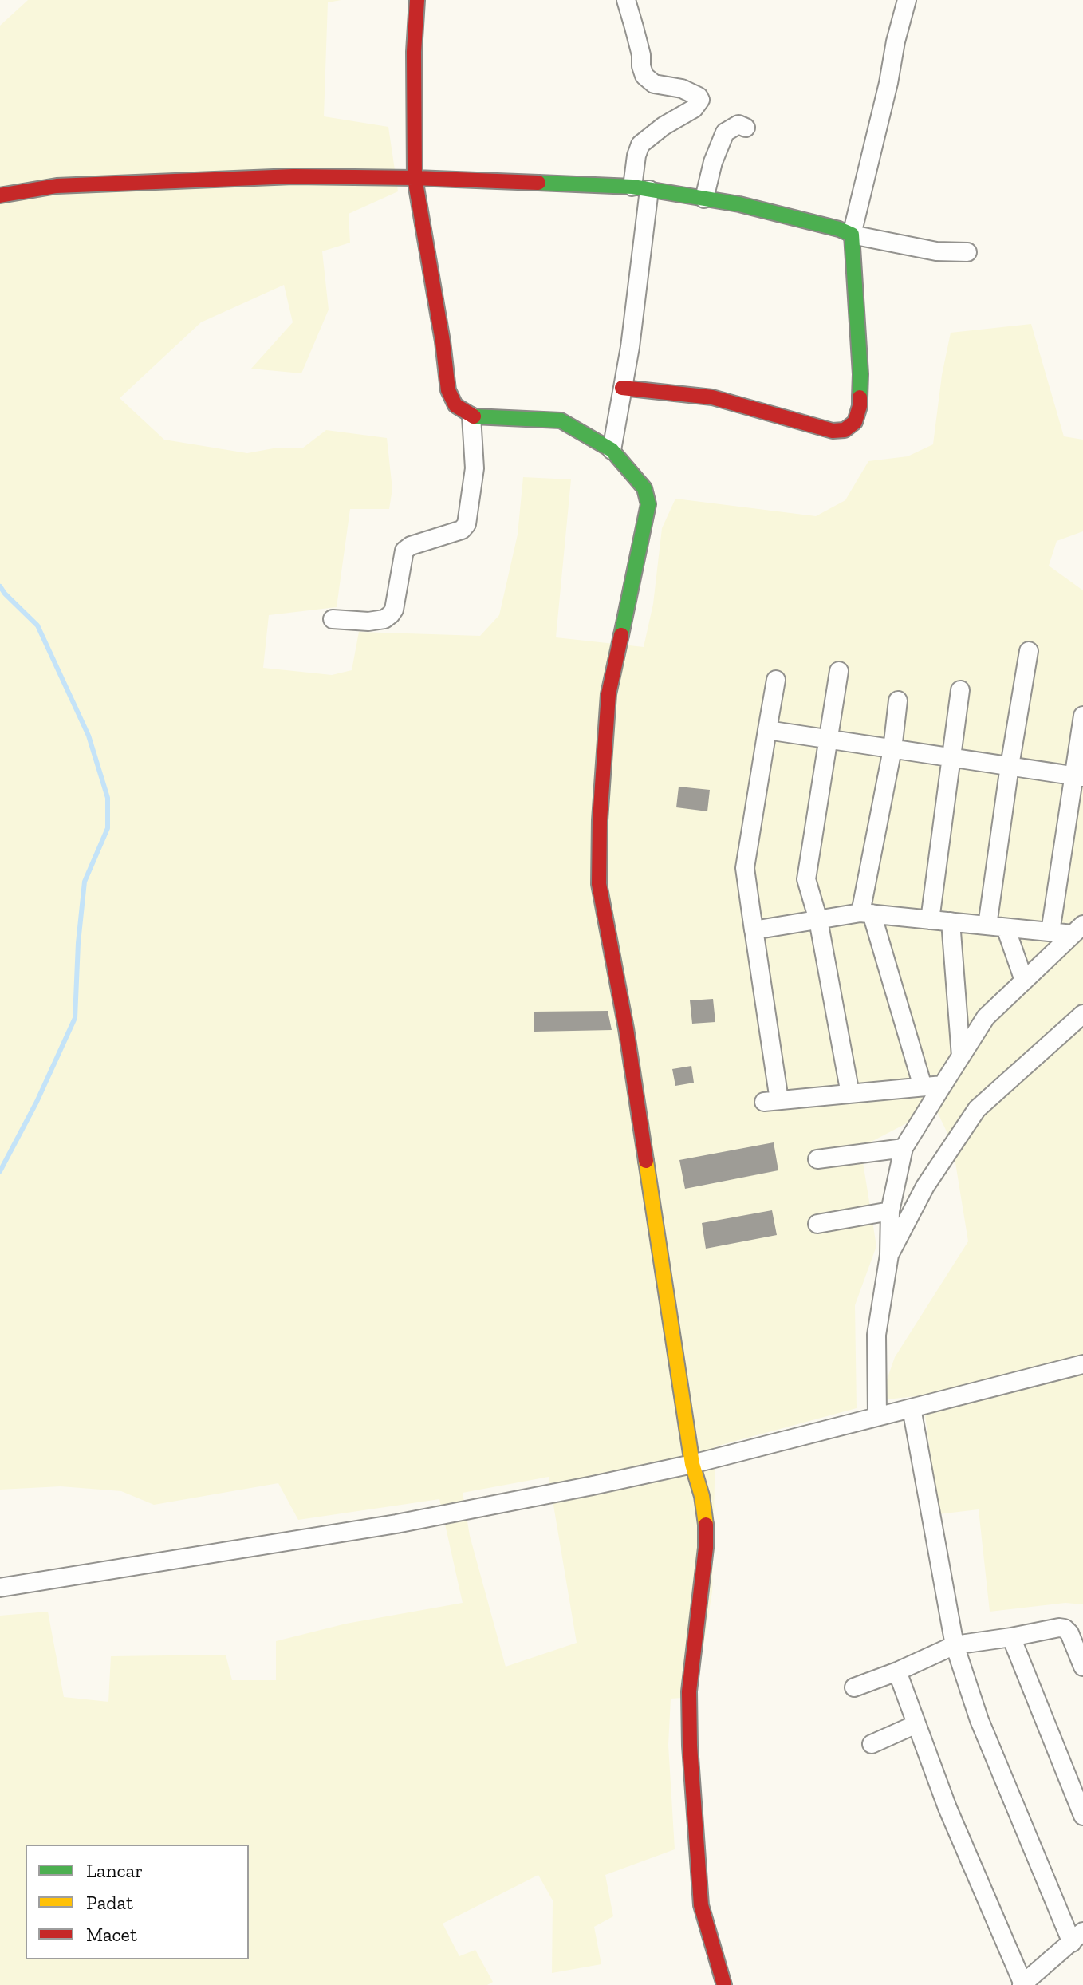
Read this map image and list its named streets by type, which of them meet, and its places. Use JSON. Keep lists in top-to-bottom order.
{
  "legend": ["Lancar", "Padat", "Macet"]
}
